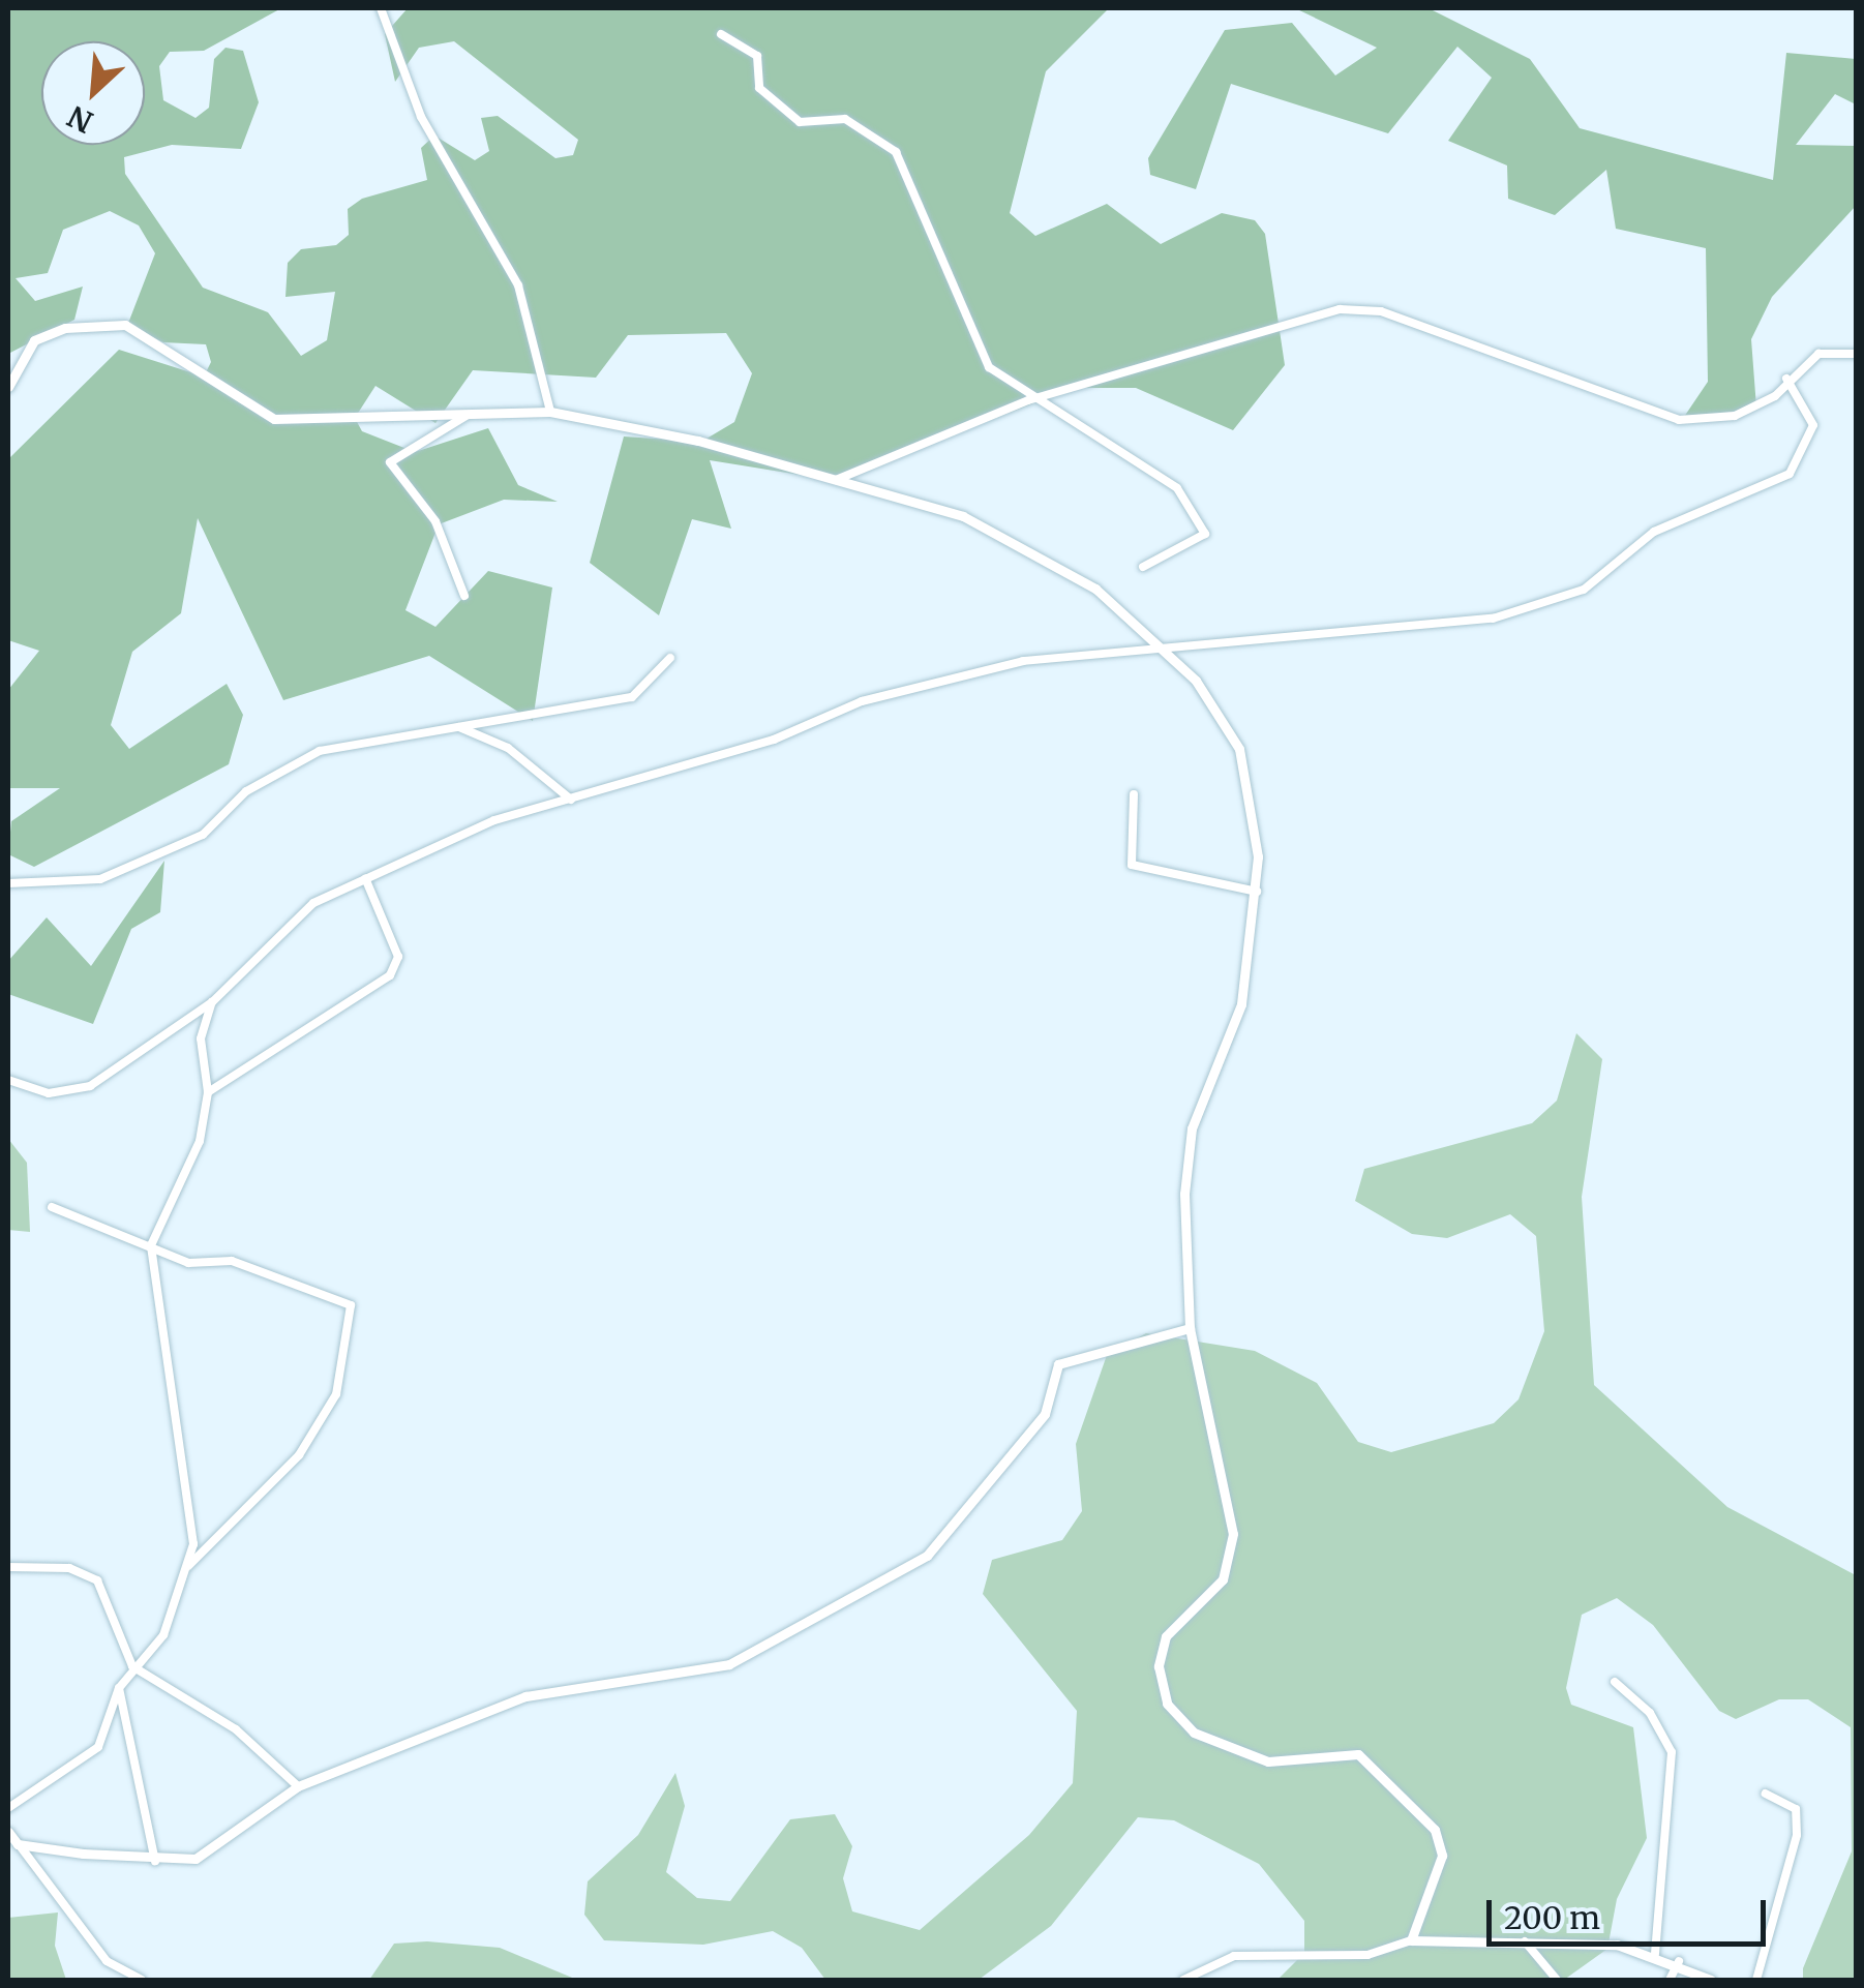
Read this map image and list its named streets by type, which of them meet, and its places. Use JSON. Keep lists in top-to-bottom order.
{
  "scale_bar": "200 m",
  "north": "bottom left"
}
